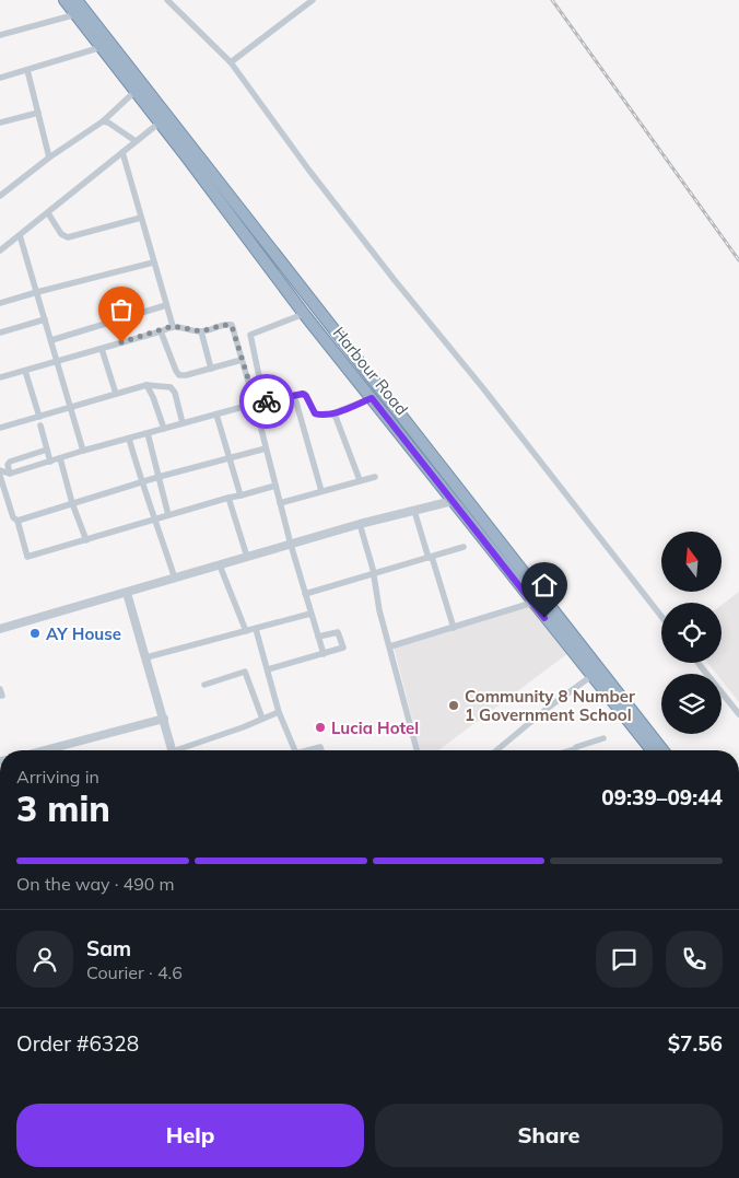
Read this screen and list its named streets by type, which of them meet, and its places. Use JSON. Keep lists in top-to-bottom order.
{
  "streets": {
    "highway": ["Harbour Road"]
  },
  "places": ["AY House", "Community 8 Number 1 Government School", "Lucia Hotel"],
  "north": "top",
  "page": {
    "heading": ["3 min", "Arriving in", "09:39–09:44"],
    "panel": [
      "Sam",
      "Courier · 4.6",
      "Order #6328",
      "$7.56"
    ],
    "bar": "On the way · 490 m",
    "buttons": ["Help", "Share"]
  }
}
